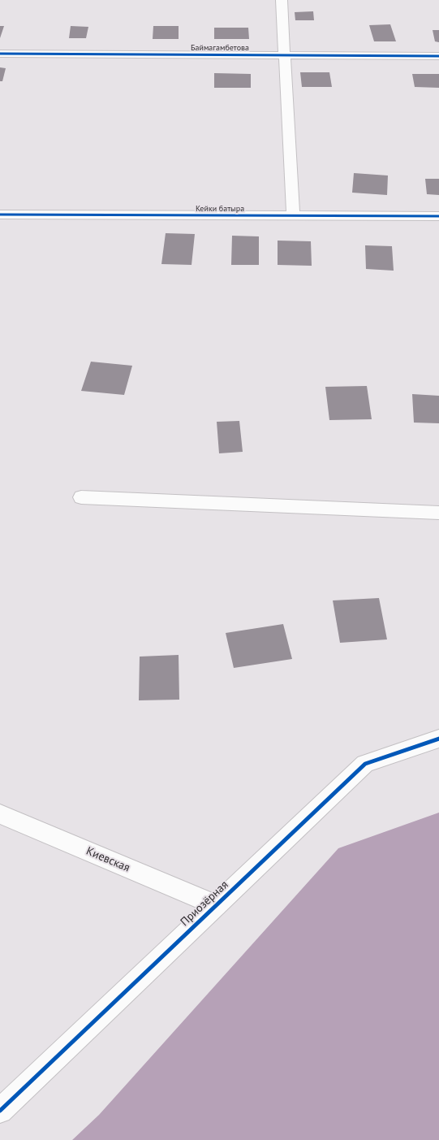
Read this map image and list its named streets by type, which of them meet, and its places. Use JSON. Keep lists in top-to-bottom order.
{
  "streets": {
    "street": [
      "Баймагамбетова",
      "Кейки батыра",
      "Киевская",
      "Приозёрная"
    ]
  },
  "crossings": [
    ["Киевская", "Приозёрная"]
  ]
}
